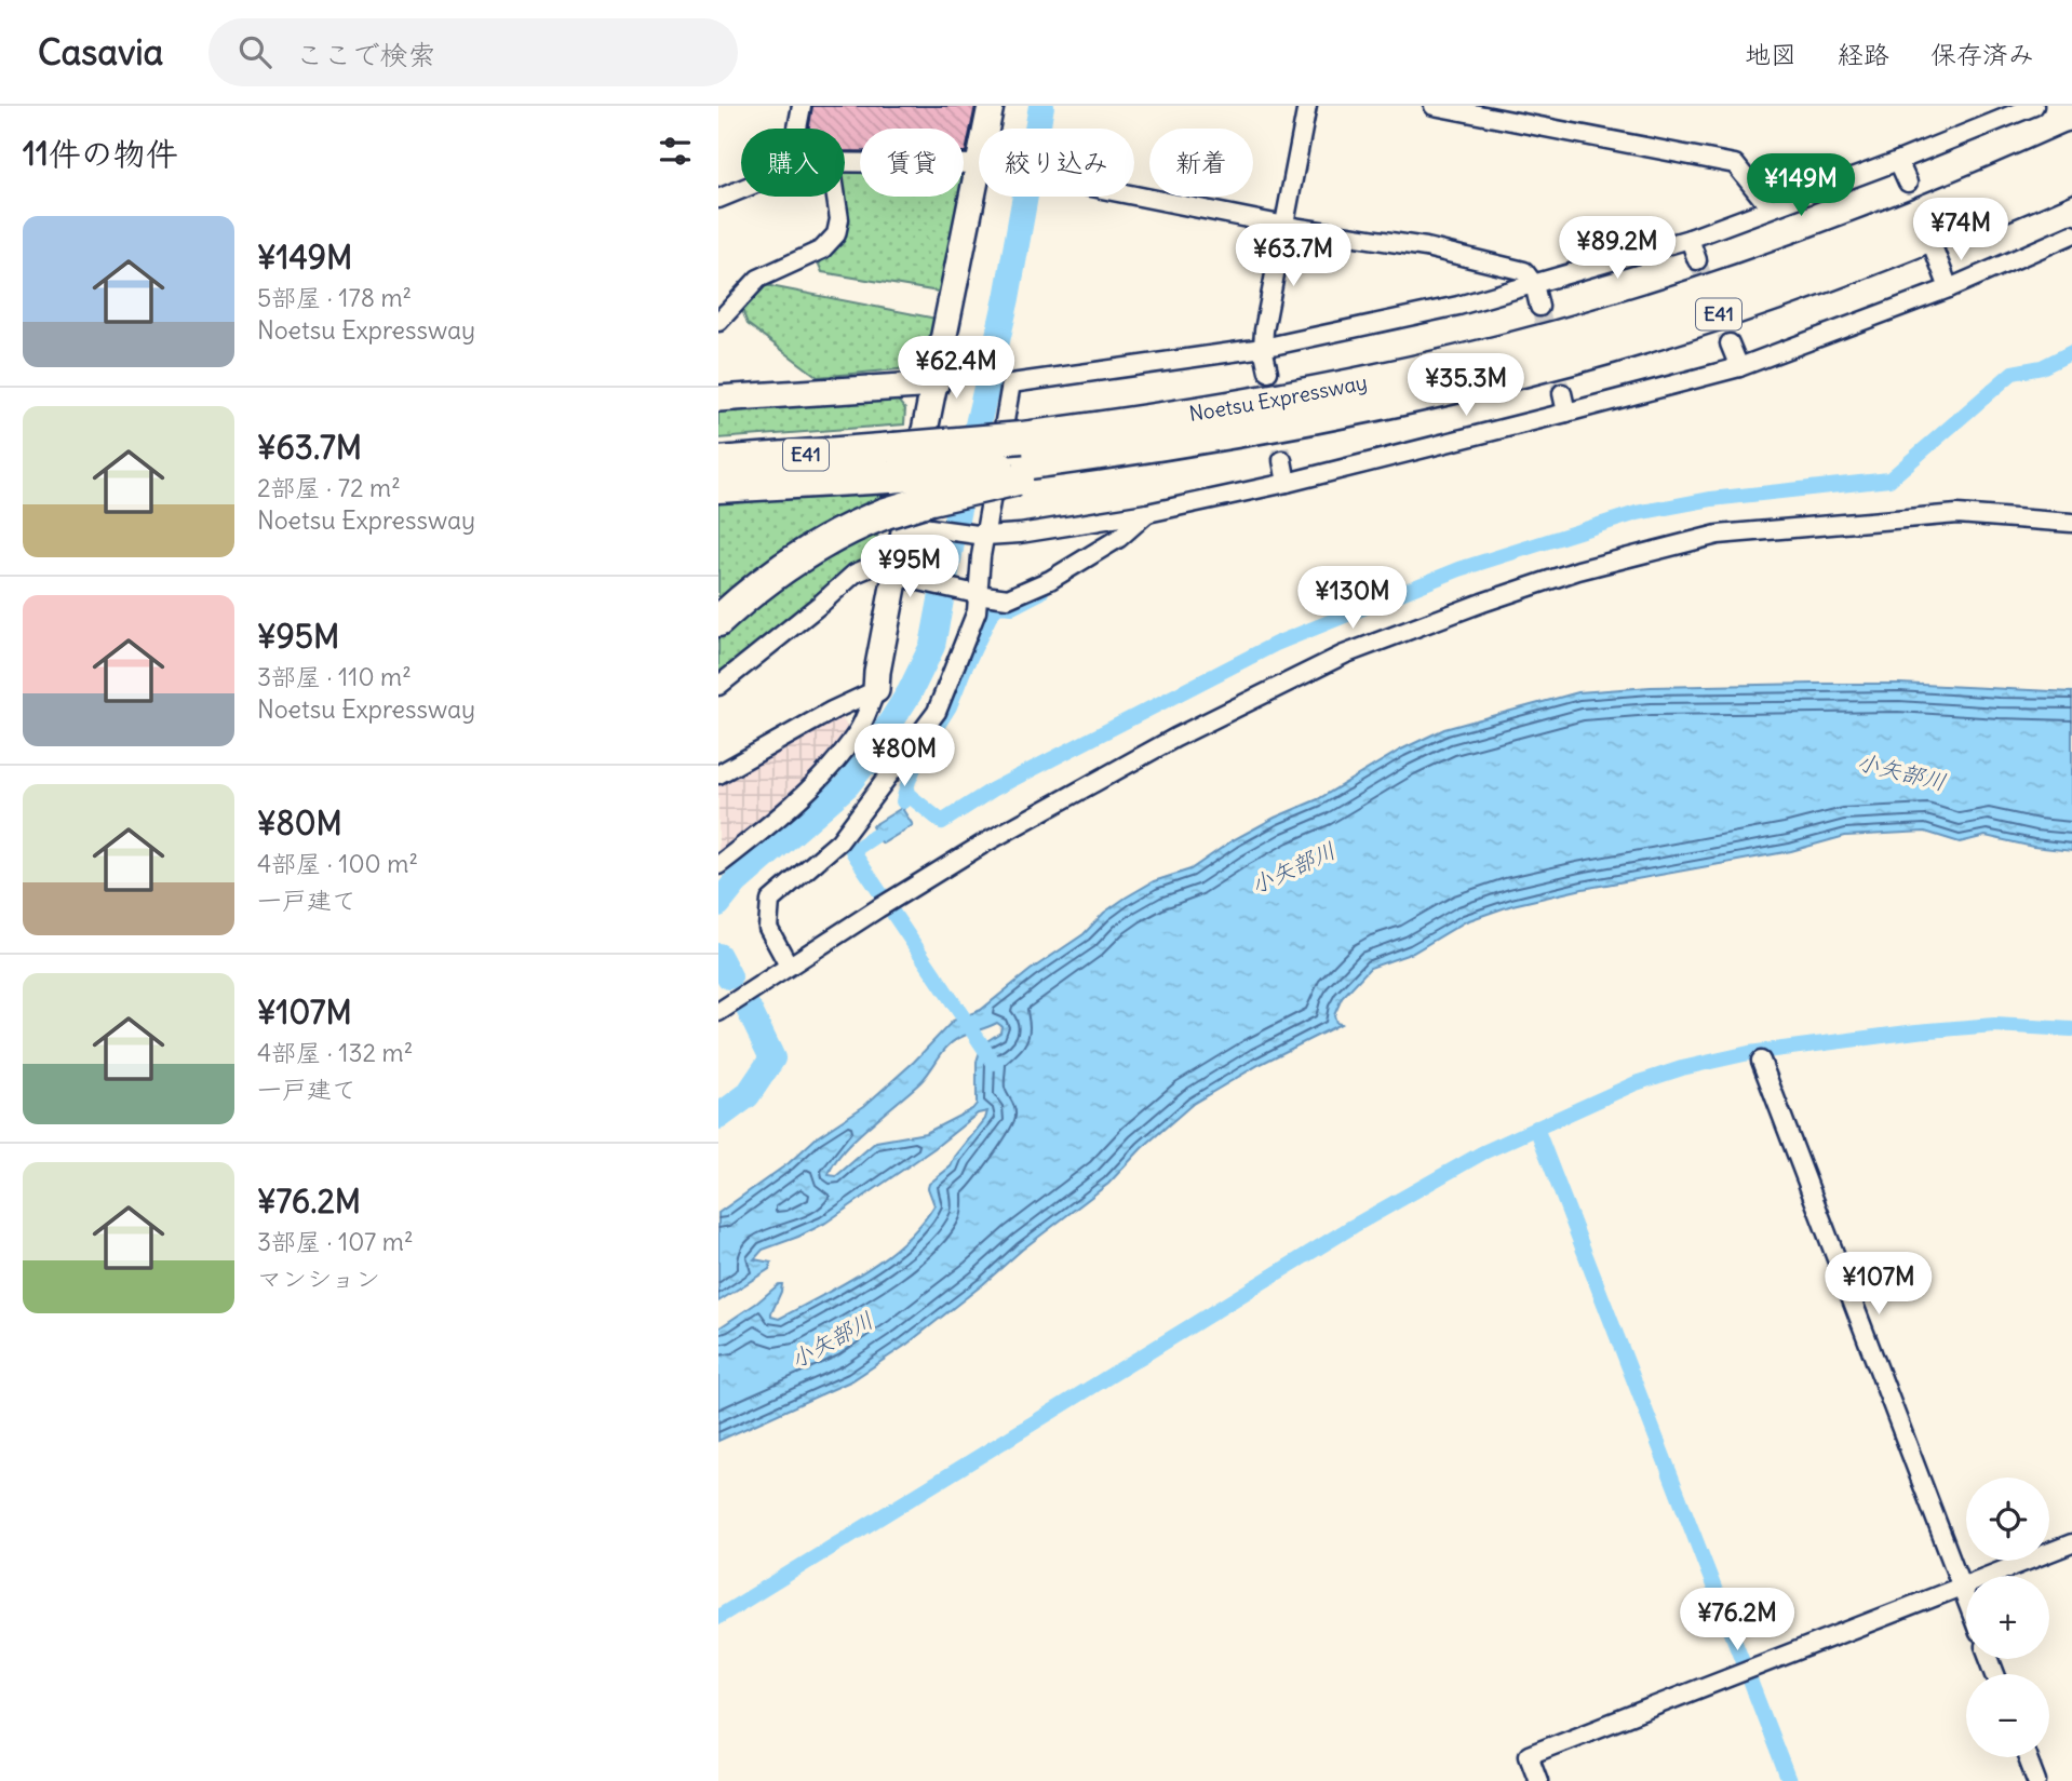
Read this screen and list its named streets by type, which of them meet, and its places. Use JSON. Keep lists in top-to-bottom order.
{
  "streets": {
    "highway": ["E41", "Noetsu Expressway"]
  },
  "water": ["小矢部川"],
  "page": {
    "header": "Casavia",
    "search": "ここで検索",
    "nav": ["地図", "経路", "保存済み"],
    "heading": "11件の物件",
    "chip": [
      "購入",
      "賃貸",
      "絞り込み",
      "新着"
    ],
    "price": [
      "¥149M",
      "¥74M",
      "¥89.2M",
      "¥63.7M",
      "¥62.4M",
      "¥35.3M",
      "¥95M",
      "¥130M",
      "¥80M",
      "¥107M",
      "¥76.2M"
    ],
    "list": [
      {
        "name": "¥149M",
        "note": "5部屋 · 178 m² · Noetsu Expressway"
      },
      {
        "name": "¥63.7M",
        "note": "2部屋 · 72 m² · Noetsu Expressway"
      },
      {
        "name": "¥95M",
        "note": "3部屋 · 110 m² · Noetsu Expressway"
      },
      {
        "name": "¥80M",
        "note": "4部屋 · 100 m² · 一戸建て"
      },
      {
        "name": "¥107M",
        "note": "4部屋 · 132 m² · 一戸建て"
      },
      {
        "name": "¥76.2M",
        "note": "3部屋 · 107 m² · マンション"
      }
    ],
    "map_buttons": ["+", "−"]
  }
}
